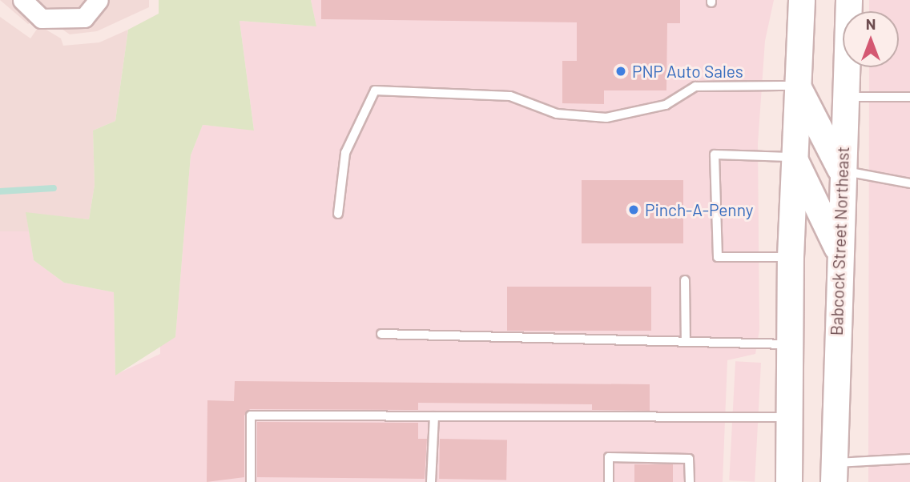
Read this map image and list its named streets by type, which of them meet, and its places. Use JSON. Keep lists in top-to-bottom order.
{
  "streets": {
    "main road": ["Babcock Street Northeast"]
  },
  "places": ["PNP Auto Sales", "Pinch-A-Penny"],
  "north": "top"
}
